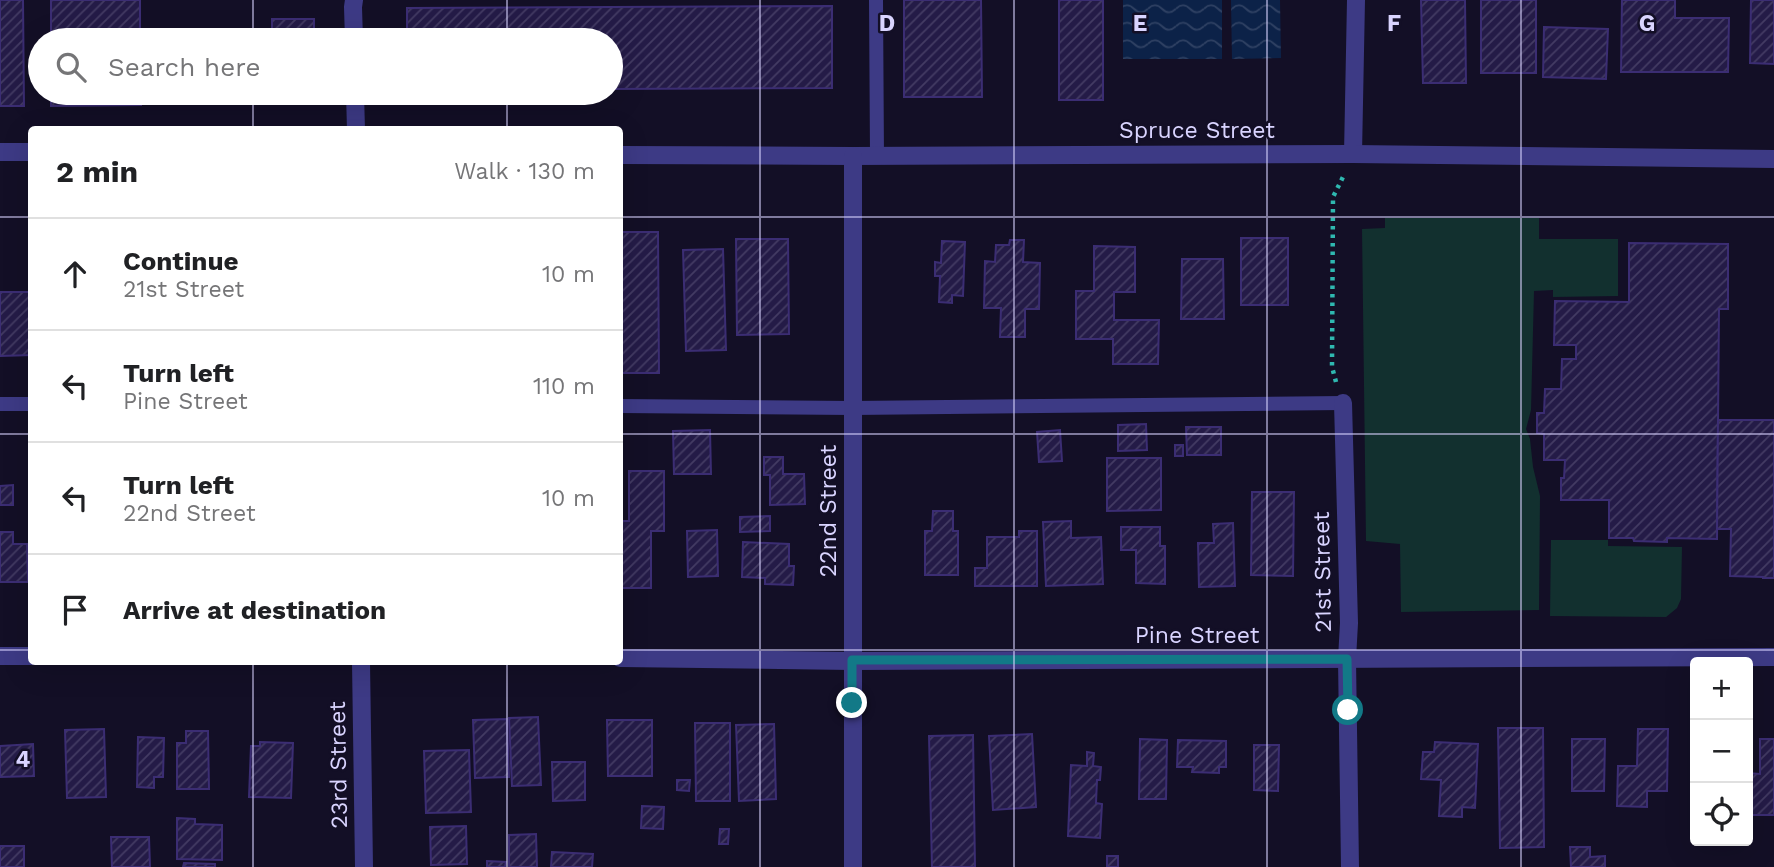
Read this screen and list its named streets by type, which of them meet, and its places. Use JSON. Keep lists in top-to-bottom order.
{
  "streets": {
    "street": [
      "Spruce Street",
      "22nd Street",
      "21st Street",
      "Pine Street",
      "23rd Street"
    ]
  },
  "crossings": [
    ["Spruce Street", "22nd Street"],
    ["22nd Street", "Pine Street"],
    ["21st Street", "Pine Street"]
  ],
  "page": {
    "search": "Search here",
    "heading": ["2 min", "Walk · 130 m"],
    "list": [
      ["Continue", "21st Street", "10 m"],
      ["Turn left", "Pine Street", "110 m"],
      ["Turn left", "22nd Street", "10 m"],
      "Arrive at destination"
    ],
    "map_buttons": ["+", "−"]
  },
  "grid": {
    "columns": [
      "D",
      "E",
      "F",
      "G"
    ],
    "rows": ["4"]
  }
}
